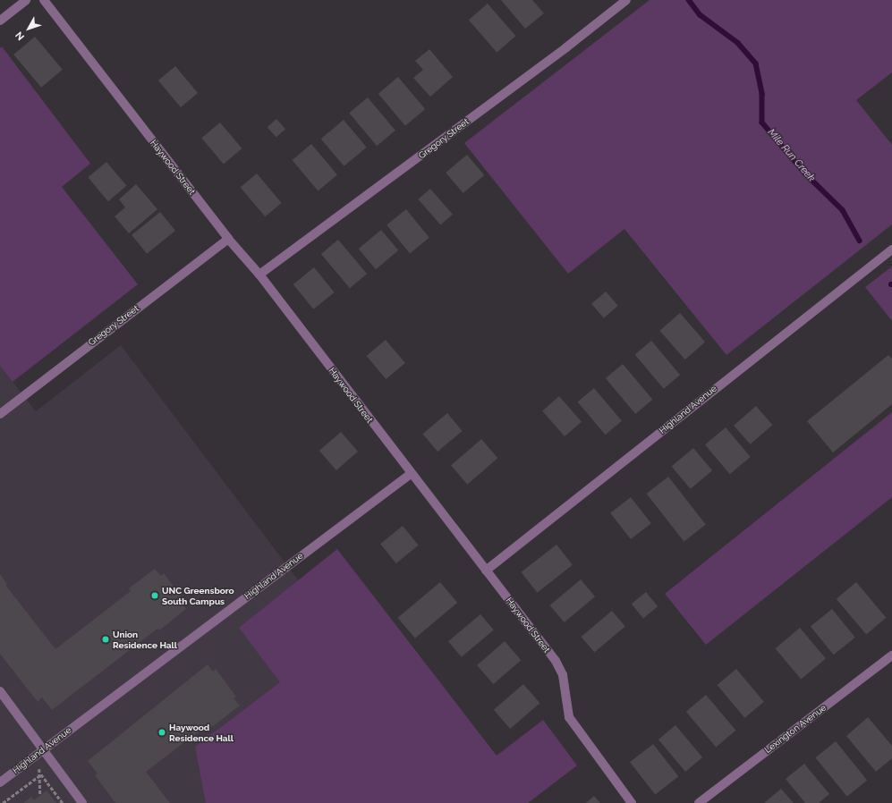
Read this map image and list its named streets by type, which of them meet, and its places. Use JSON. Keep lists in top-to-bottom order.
{
  "streets": {
    "street": [
      "Gregory Street",
      "Haywood Street",
      "Highland Avenue",
      "Lexington Avenue"
    ]
  },
  "crossings": [
    ["Gregory Street", "Haywood Street"],
    ["Haywood Street", "Highland Avenue"]
  ],
  "water": ["Mile Run Creek"],
  "places": ["UNC Greensboro South Campus", "Union Residence Hall", "Haywood Residence Hall"],
  "north": "bottom left"
}
